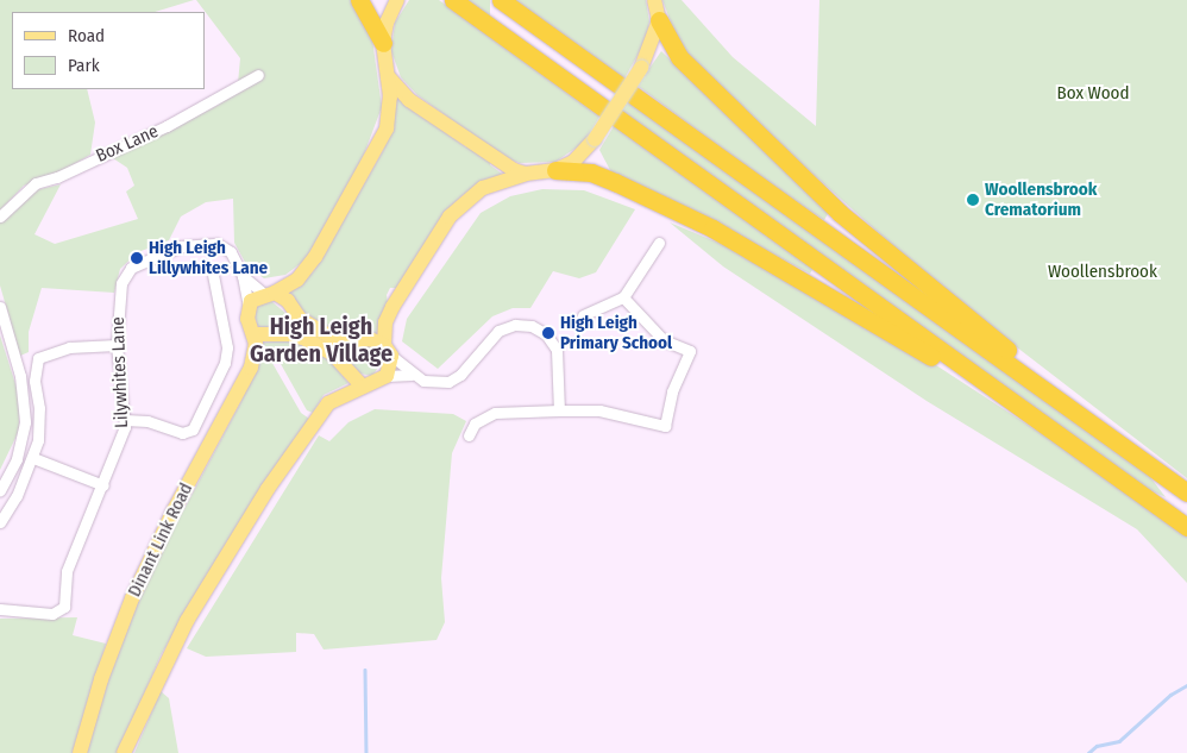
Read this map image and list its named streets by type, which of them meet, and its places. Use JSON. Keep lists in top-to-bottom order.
{
  "streets": {
    "main road": ["Dinant Link Road"],
    "street": ["Box Lane", "Lilywhites Lane"]
  },
  "crossings": [
    ["Lilywhites Lane", "Dinant Link Road"]
  ],
  "districts": ["High Leigh Garden Village"],
  "parks": ["Box Wood", "Woollensbrook"],
  "places": ["Woollensbrook Crematorium", "High Leigh Lillywhites Lane", "High Leigh Primary School"],
  "legend": ["Road", "Park"]
}
